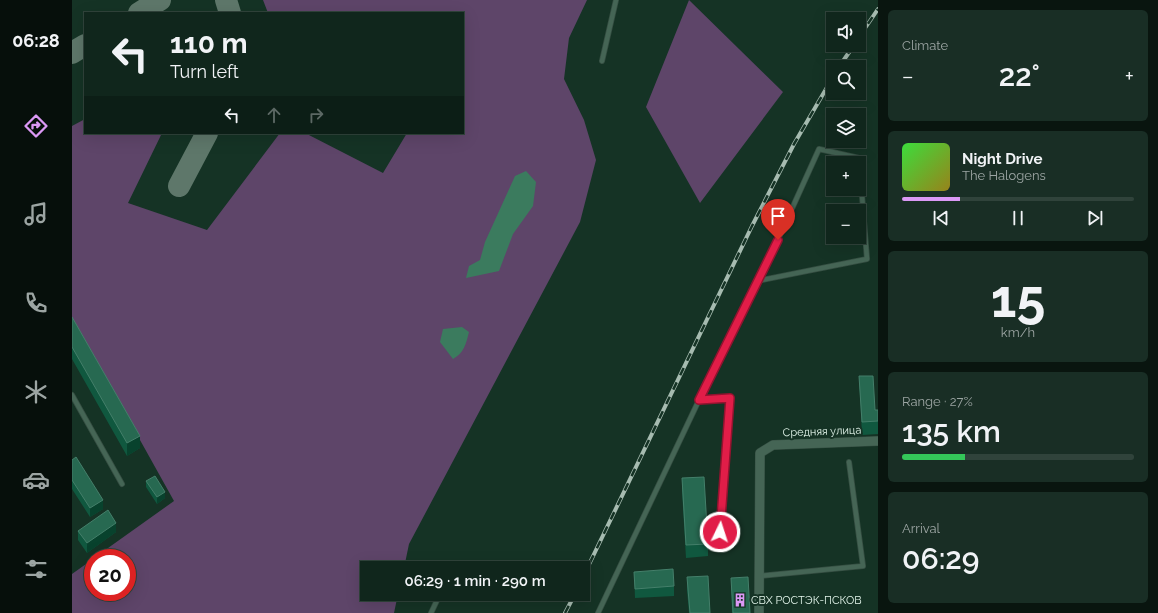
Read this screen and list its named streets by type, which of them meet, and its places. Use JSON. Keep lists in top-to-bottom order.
{
  "streets": {
    "street": ["Средняя улица"]
  },
  "places": {
    "building": ["СВХ РОСТЭК-ПСКОВ"]
  },
  "page": {
    "tabs": "06:28",
    "tile": [
      "Climate",
      ["15", "km/h"],
      ["Range · 27%", "135 km"],
      ["Arrival", "06:29"]
    ],
    "map_buttons": ["+", "−"],
    "turn": ["110 m", "Turn left"],
    "heat": ["−", "22°", "+"],
    "song": ["Night Drive", "The Halogens"],
    "limit": "20",
    "trip": "06:29 · 1 min · 290 m"
  }
}
